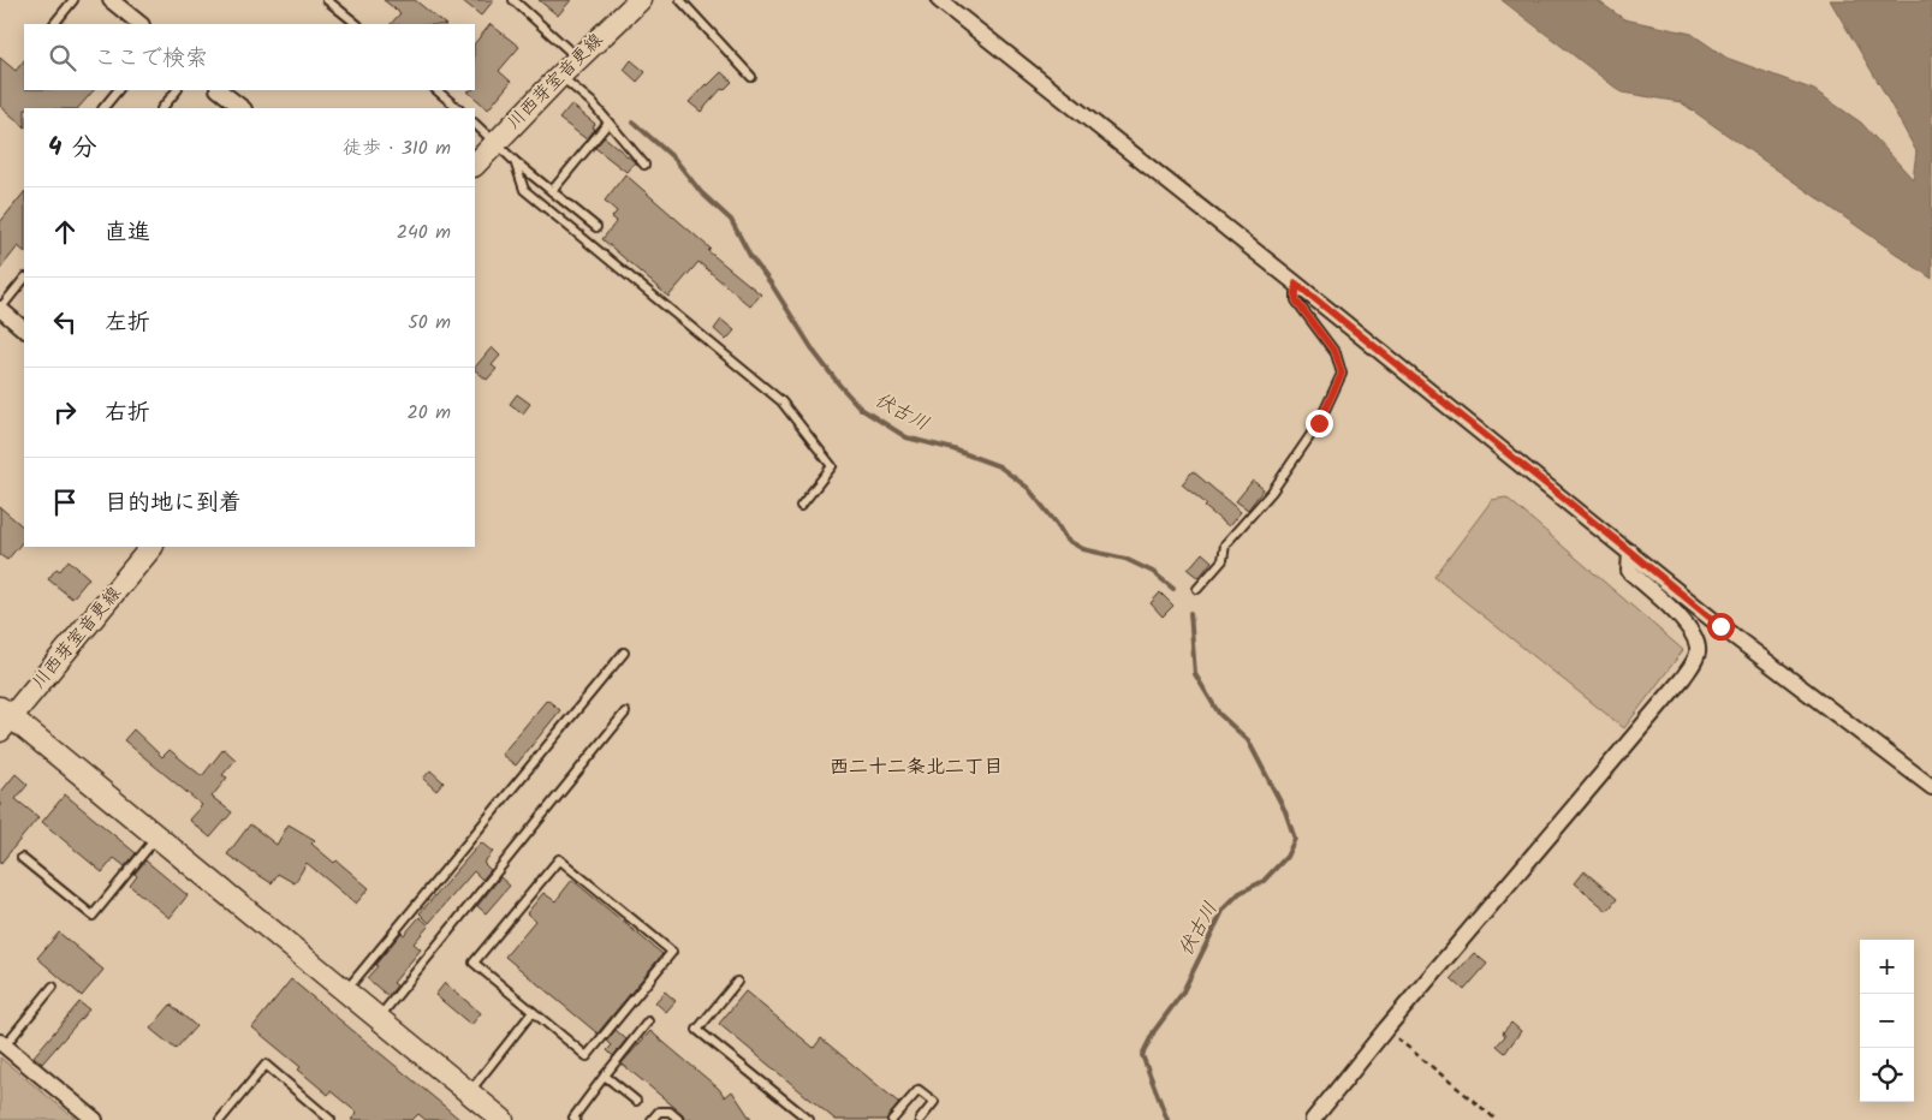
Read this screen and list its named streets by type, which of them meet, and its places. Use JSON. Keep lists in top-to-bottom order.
{
  "streets": {
    "street": ["川西芽室音更線"]
  },
  "districts": ["西二十二条北二丁目"],
  "water": ["伏古川"],
  "page": {
    "search": "ここで検索",
    "heading": ["4 分", "徒歩 · 310 m"],
    "list": [
      ["直進", "240 m"],
      ["左折", "50 m"],
      ["右折", "20 m"],
      "目的地に到着"
    ],
    "map_buttons": ["+", "−"]
  }
}
